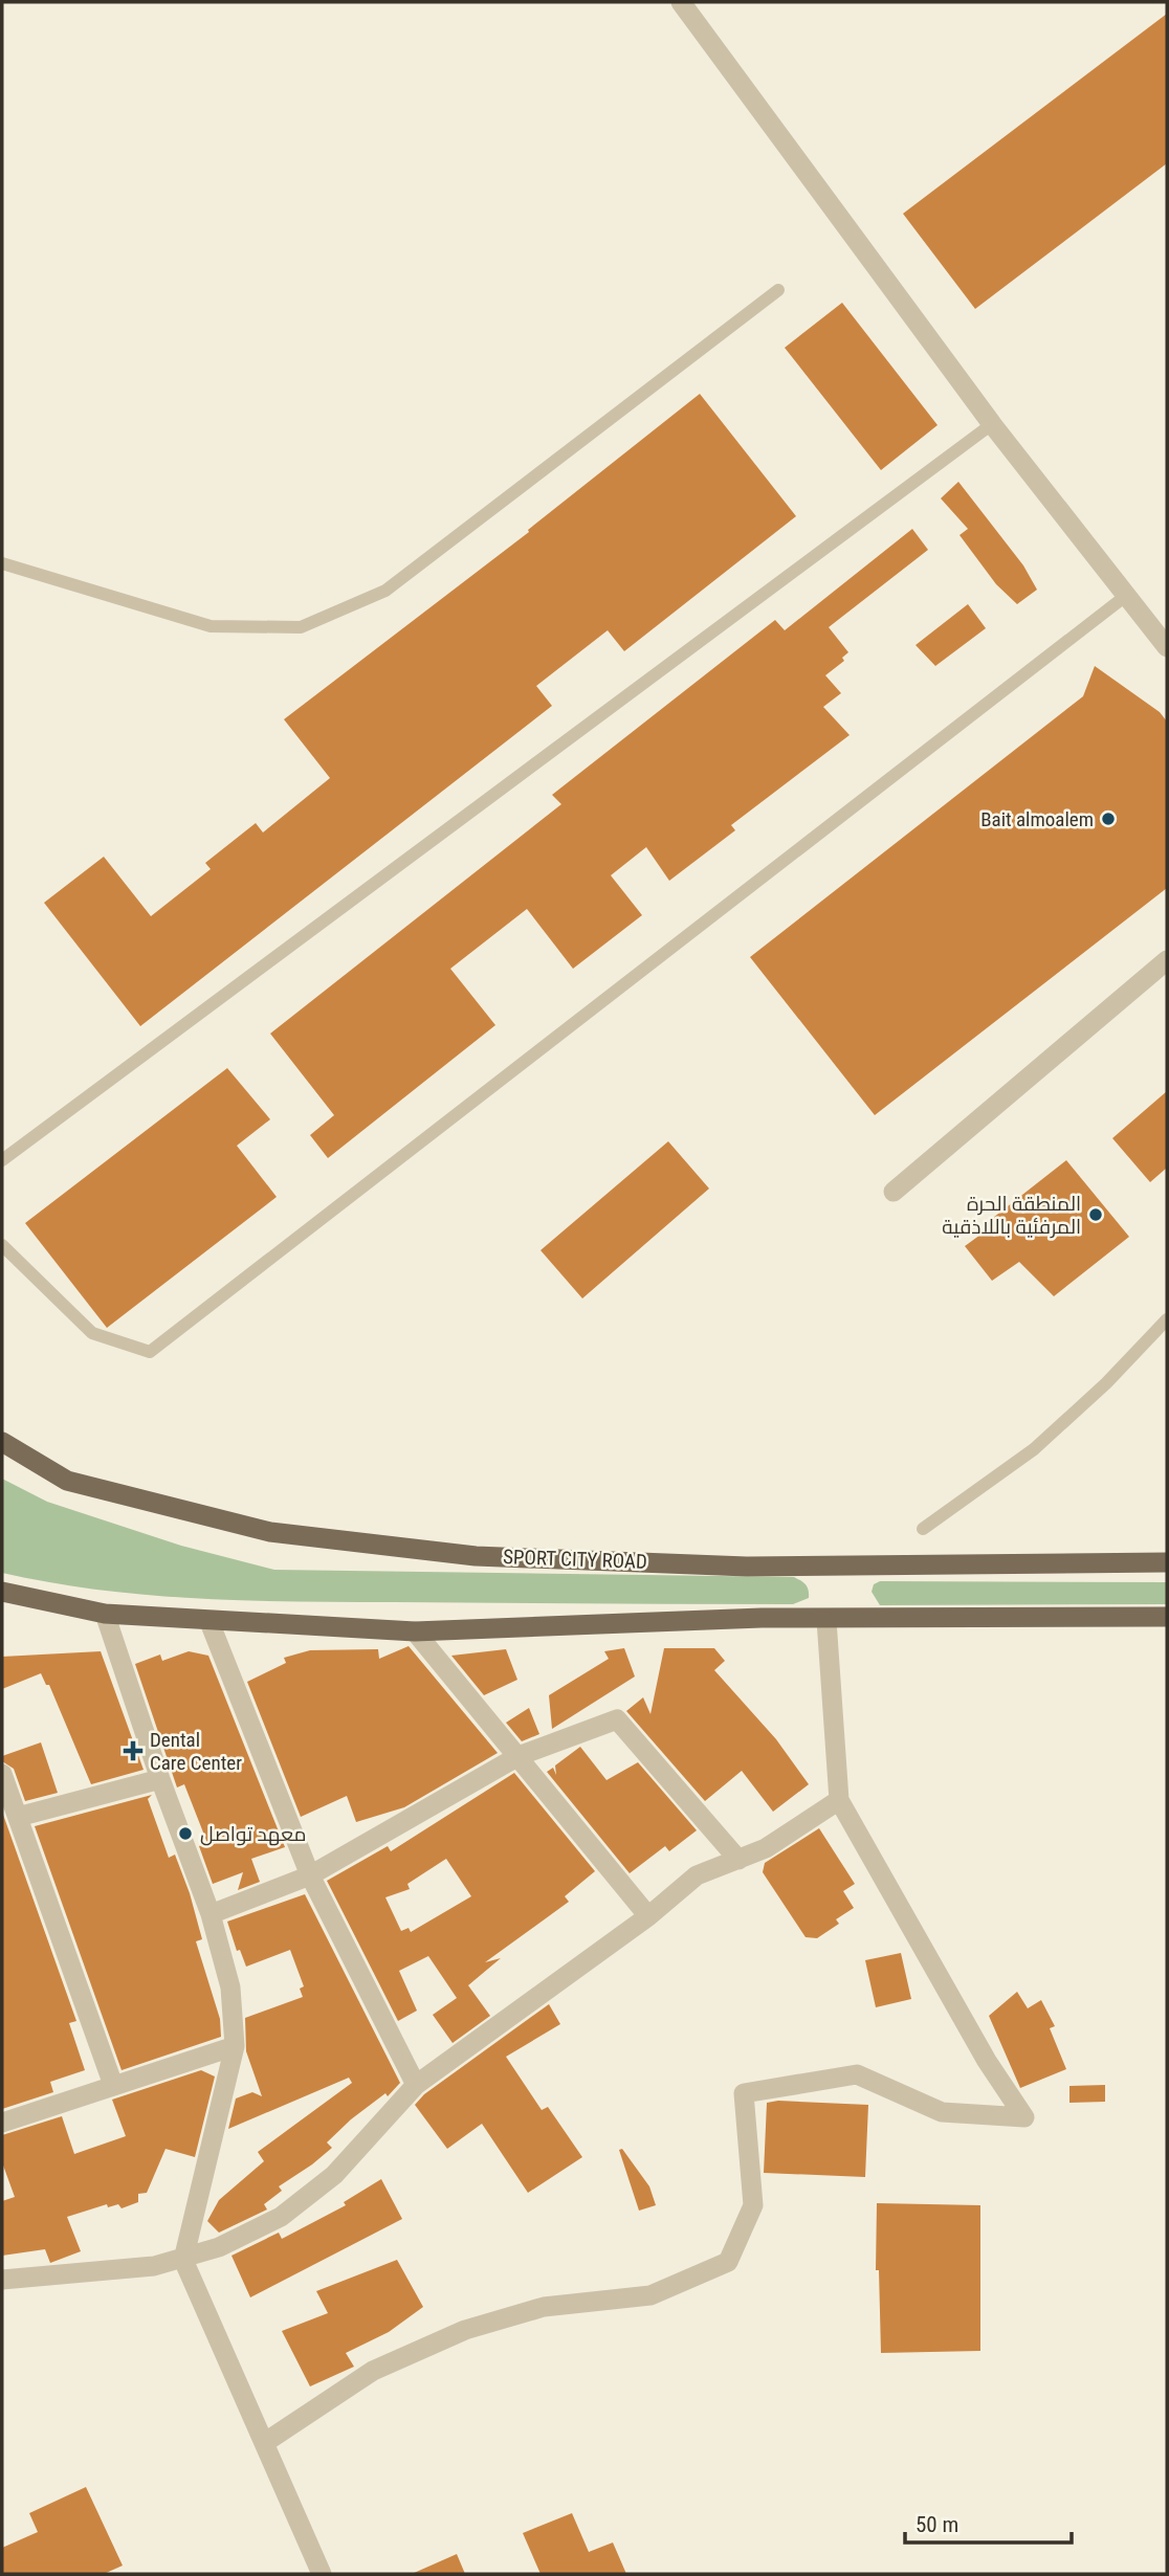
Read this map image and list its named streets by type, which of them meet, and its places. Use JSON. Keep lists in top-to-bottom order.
{
  "streets": {
    "main road": ["SPORT CITY ROAD"]
  },
  "places": {
    "other": ["Bait almoalem", "المنطقة الحرة المرفئية باللاذقية", "معهد تواصل"],
    "health": ["Dental Care Center"]
  },
  "scale_bar": "50 m"
}
